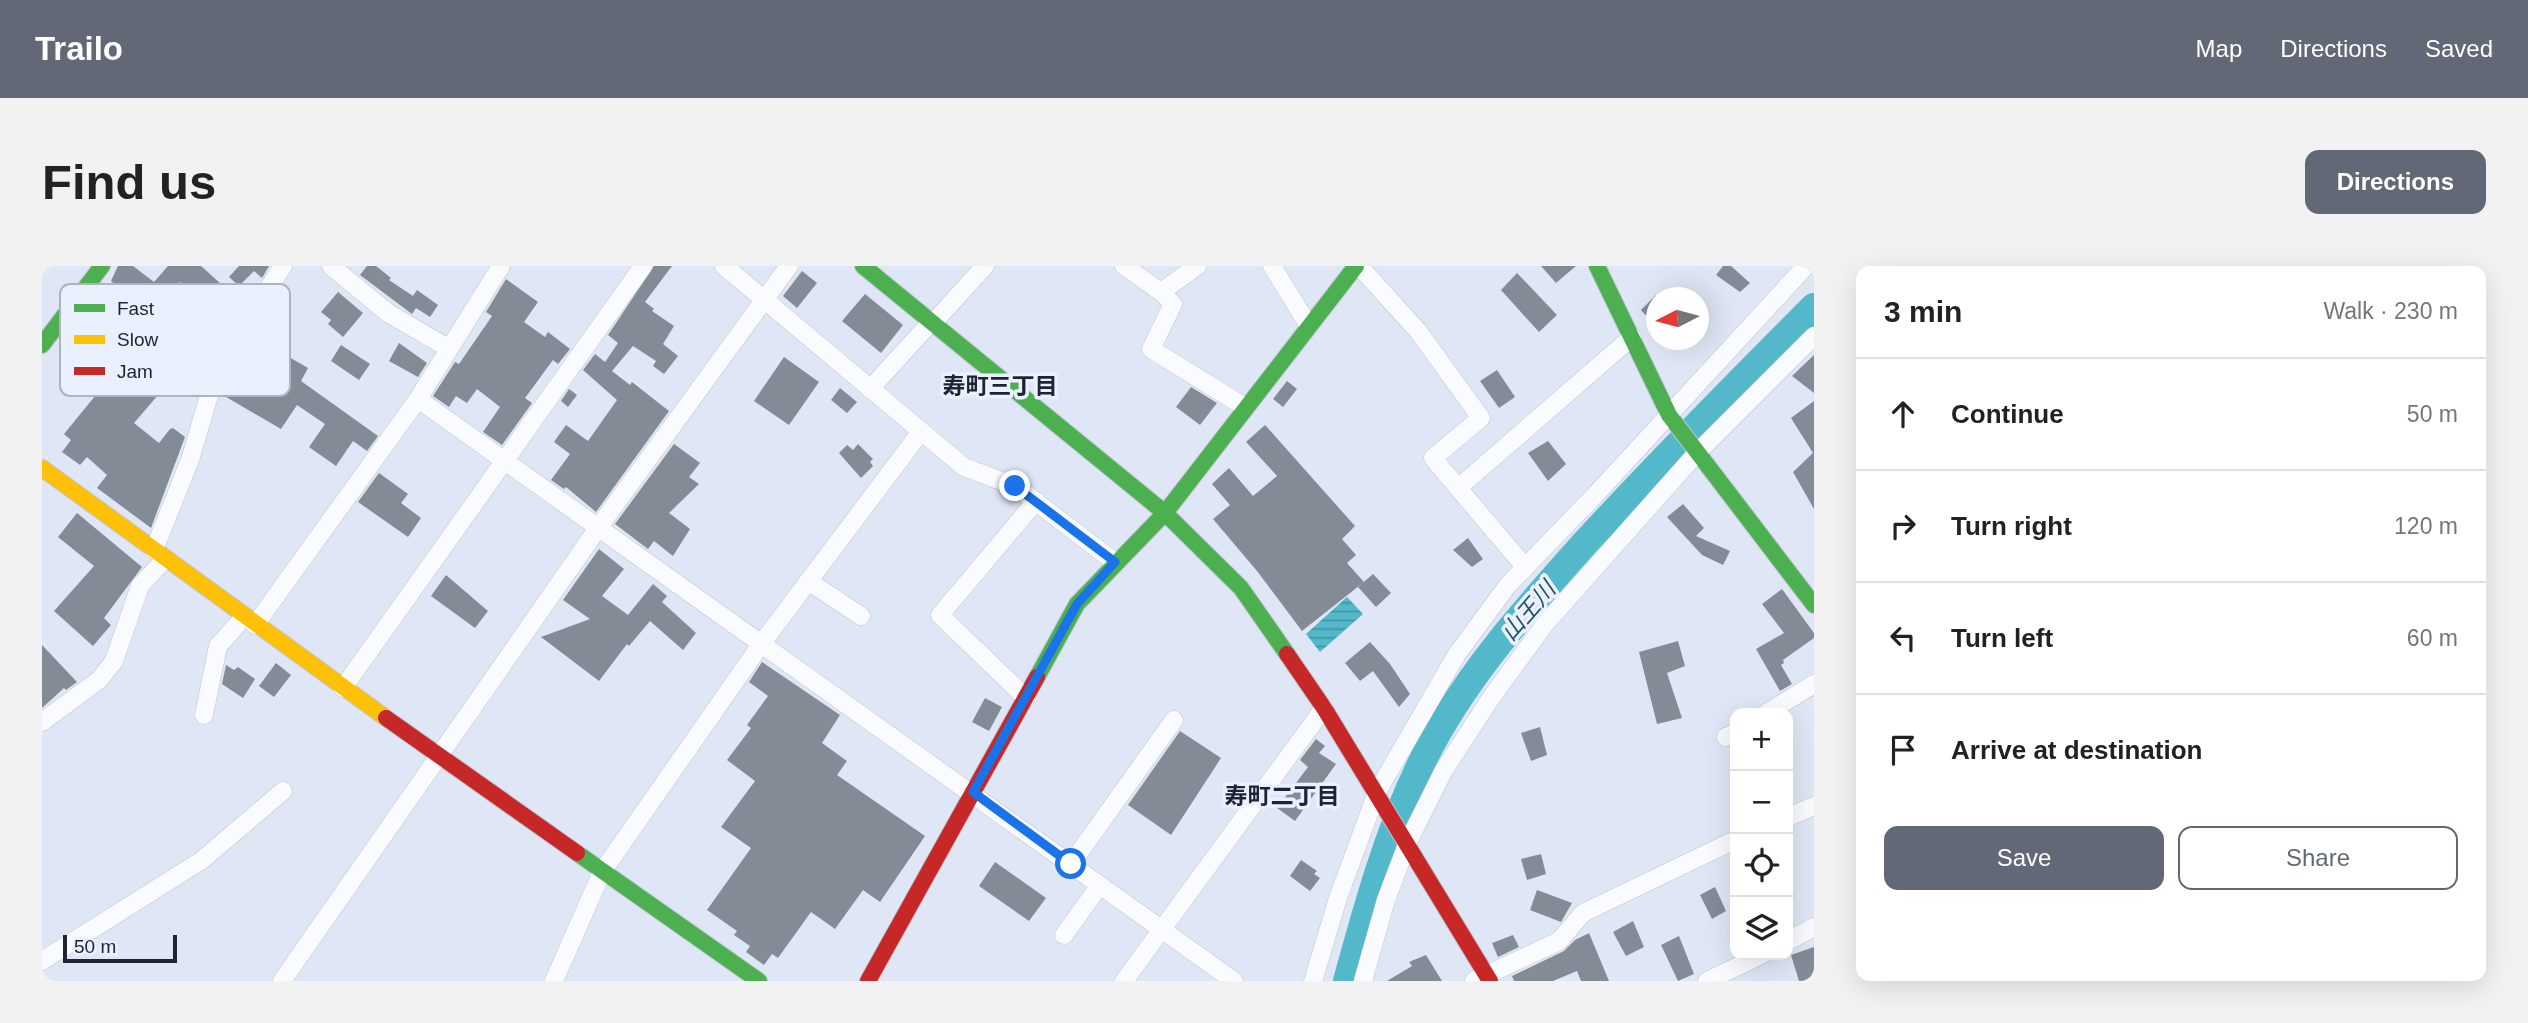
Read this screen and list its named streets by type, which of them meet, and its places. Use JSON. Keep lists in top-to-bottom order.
{
  "districts": ["寿町三丁目", "寿町二丁目"],
  "water": ["山王川"],
  "legend": ["Fast", "Slow", "Jam"],
  "scale_bar": "50 m",
  "north": "left",
  "page": {
    "header": "Trailo",
    "nav": ["Map", "Directions", "Saved"],
    "buttons": [
      "Directions",
      ["Save", "Share"]
    ],
    "title": "Find us",
    "heading": ["3 min", "Walk · 230 m"],
    "list": [
      ["Continue", "50 m"],
      ["Turn right", "120 m"],
      ["Turn left", "60 m"],
      "Arrive at destination"
    ],
    "map_buttons": ["+", "−"],
    "scale": "50 m"
  }
}
